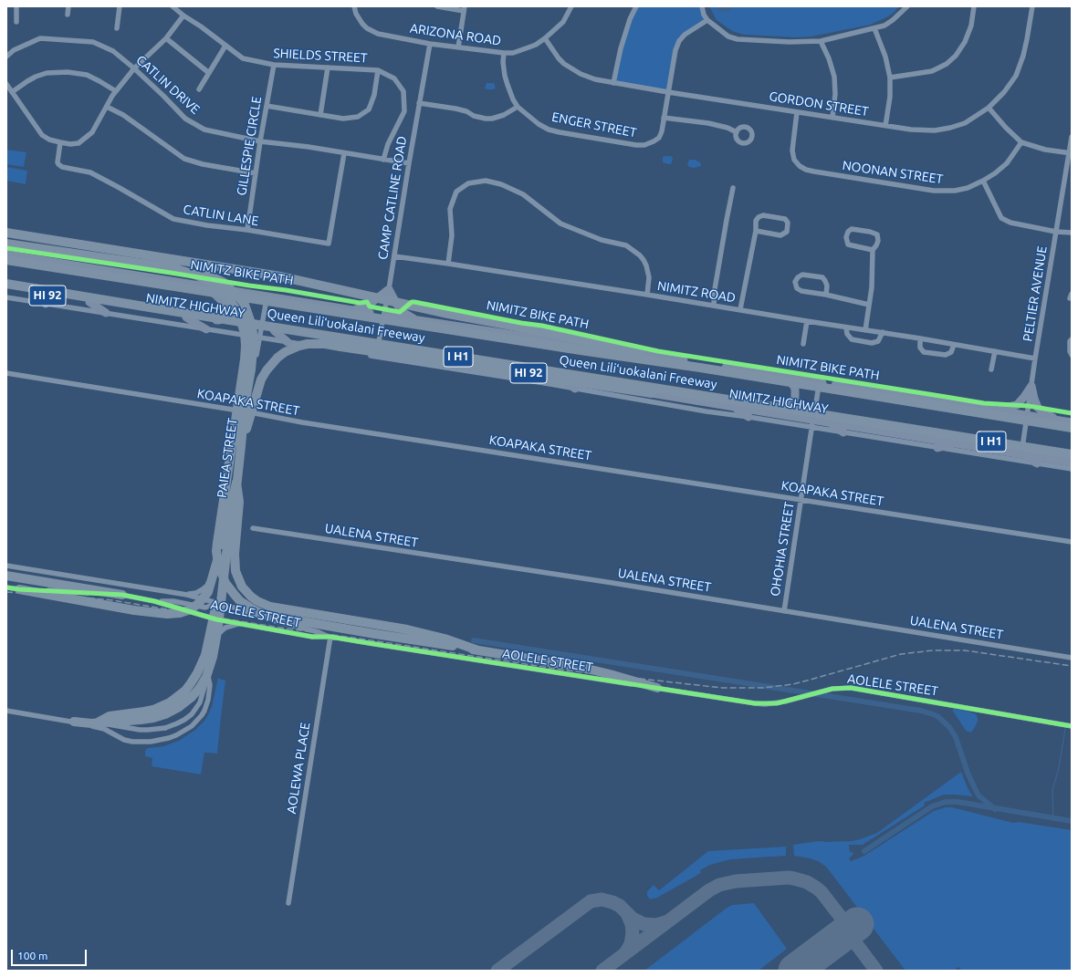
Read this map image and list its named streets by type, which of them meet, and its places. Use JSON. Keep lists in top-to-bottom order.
{
  "streets": {
    "highway": ["Queen Liliʻuokalani Freeway", "I H1"],
    "main road": ["HI 92", "NIMITZ HIGHWAY"],
    "street": [
      "ARIZONA ROAD",
      "SHIELDS STREET",
      "CATLIN DRIVE",
      "GORDON STREET",
      "ENGER STREET",
      "GILLESPIE CIRCLE",
      "NOONAN STREET",
      "CAMP CATLINE ROAD",
      "CATLIN LANE",
      "NIMITZ ROAD",
      "PELTIER AVENUE",
      "KOAPAKA STREET",
      "PAIEA STREET",
      "UALENA STREET",
      "OHOHIA STREET",
      "AOLELE STREET",
      "AOLEWA PLACE"
    ],
    "cycle path": ["NIMITZ BIKE PATH"]
  },
  "crossings": [
    ["ARIZONA ROAD", "GORDON STREET"],
    ["ARIZONA ROAD", "ENGER STREET"],
    ["ARIZONA ROAD", "CAMP CATLINE ROAD"],
    ["SHIELDS STREET", "CATLIN DRIVE"],
    ["SHIELDS STREET", "GILLESPIE CIRCLE"],
    ["CATLIN DRIVE", "GILLESPIE CIRCLE"],
    ["CATLIN DRIVE", "CAMP CATLINE ROAD"],
    ["CATLIN DRIVE", "CATLIN LANE"],
    ["GORDON STREET", "ENGER STREET"],
    ["GORDON STREET", "NOONAN STREET"],
    ["GILLESPIE CIRCLE", "CATLIN LANE"],
    ["CAMP CATLINE ROAD", "NIMITZ ROAD"],
    ["CAMP CATLINE ROAD", "NIMITZ HIGHWAY"],
    ["NIMITZ ROAD", "PELTIER AVENUE"],
    ["PELTIER AVENUE", "NIMITZ HIGHWAY"],
    ["NIMITZ HIGHWAY", "PAIEA STREET"],
    ["NIMITZ HIGHWAY", "OHOHIA STREET"],
    ["KOAPAKA STREET", "PAIEA STREET"],
    ["KOAPAKA STREET", "OHOHIA STREET"],
    ["PAIEA STREET", "AOLELE STREET"],
    ["UALENA STREET", "OHOHIA STREET"],
    ["AOLELE STREET", "AOLEWA PLACE"]
  ],
  "scale_bar": "100 m"
}
